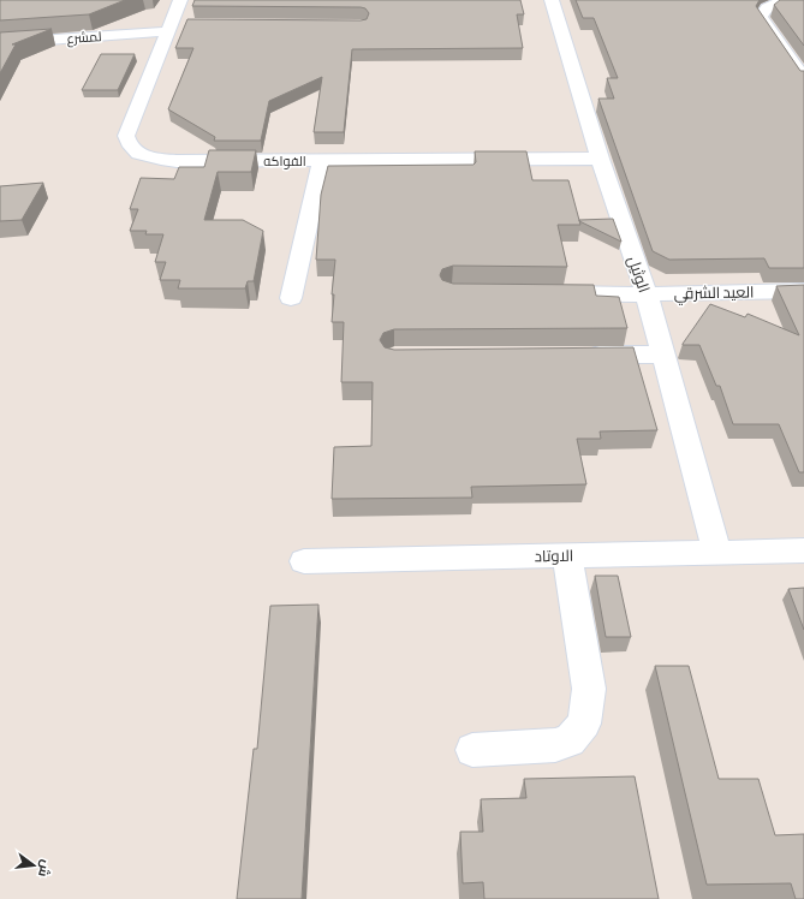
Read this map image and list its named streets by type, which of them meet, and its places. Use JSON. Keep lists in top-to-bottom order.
{
  "streets": {
    "street": [
      "لمشرع",
      "الفواكه",
      "الوثيل",
      "العيد الشرقي",
      "الاوتاد"
    ]
  },
  "crossings": [
    ["لمشرع", "الفواكه"],
    ["الفواكه", "الوثيل"],
    ["الوثيل", "العيد الشرقي"],
    ["الوثيل", "الاوتاد"]
  ],
  "north": "right"
}
